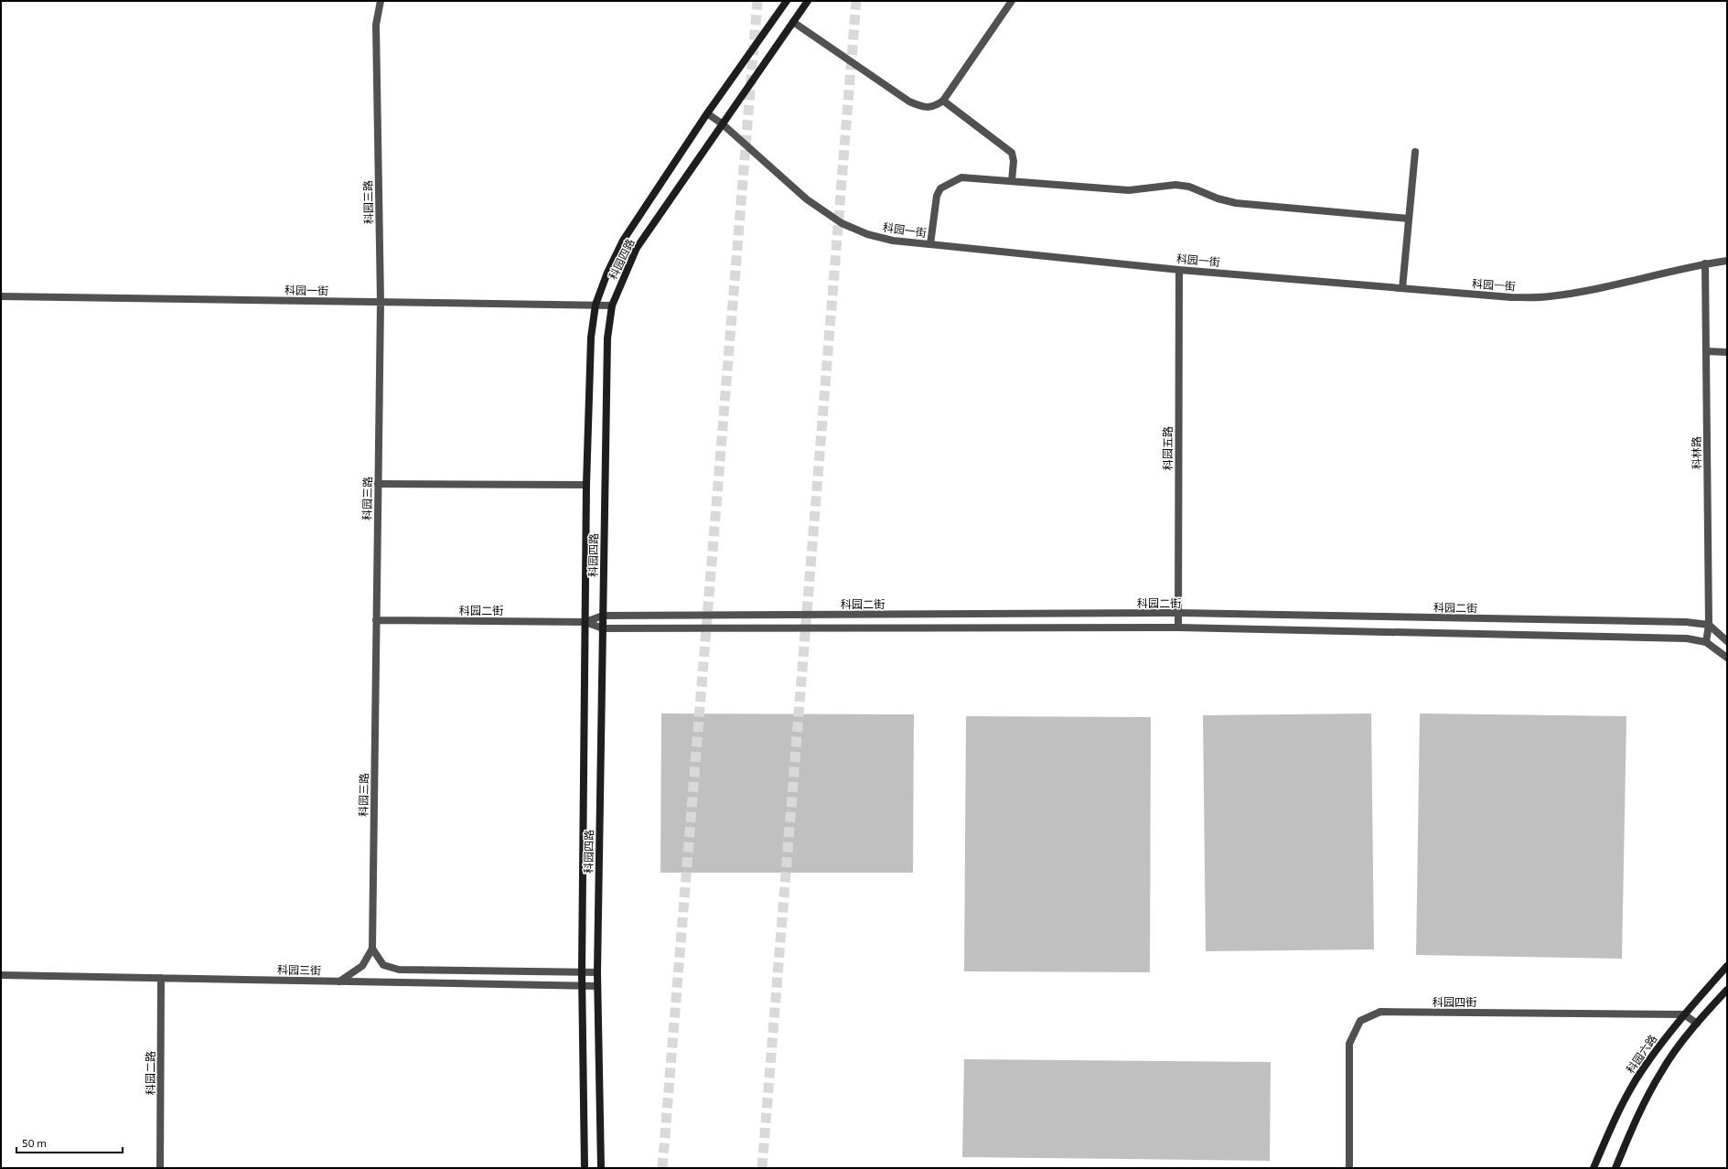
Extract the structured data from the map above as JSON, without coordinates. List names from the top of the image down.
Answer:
{
  "streets": {
    "main road": ["科园四路", "科园六路"],
    "street": [
      "科园三路",
      "科园一街",
      "科园五路",
      "科林路",
      "科园二街",
      "科园三街",
      "科园四街",
      "科园二路"
    ]
  },
  "crossings": [
    ["科园三路", "科园一街"],
    ["科园三路", "科园二街"],
    ["科园三路", "科园三街"],
    ["科园一街", "科园四路"],
    ["科园一街", "科园五路"],
    ["科园一街", "科林路"],
    ["科园四路", "科园二街"],
    ["科园四路", "科园三街"],
    ["科园五路", "科园二街"],
    ["科林路", "科园二街"],
    ["科园三街", "科园二路"],
    ["科园四街", "科园六路"]
  ],
  "scale_bar": "50 m"
}
